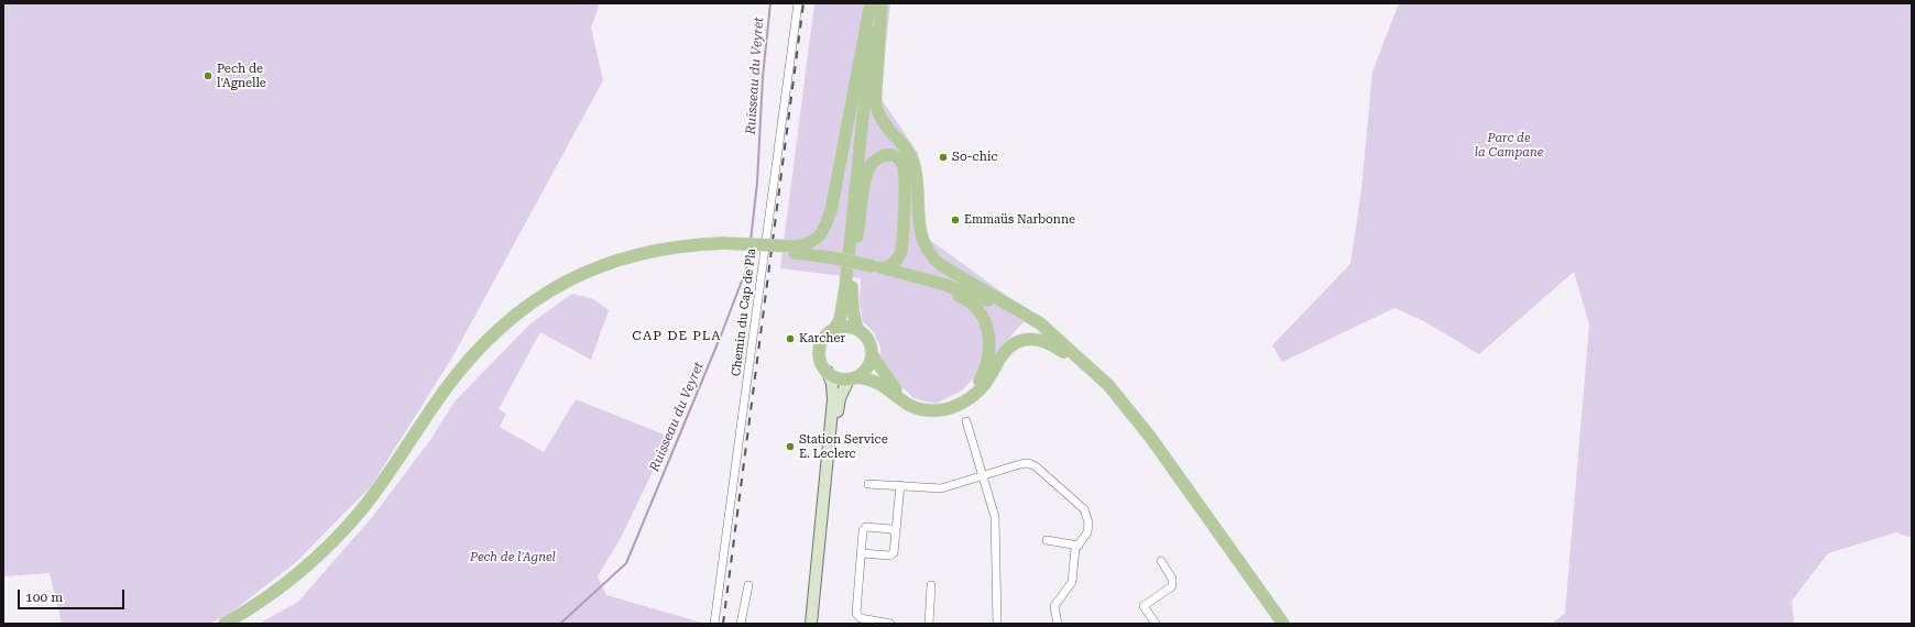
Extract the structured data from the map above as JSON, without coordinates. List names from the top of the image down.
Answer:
{
  "streets": {
    "street": ["Chemin du Cap de Pla"]
  },
  "districts": ["CAP DE PLA"],
  "water": ["Ruisseau du Veyret"],
  "parks": ["Parc de la Campane", "Pech de l'Agnel"],
  "places": [
    "Pech de l'Agnelle",
    "So-chic",
    "Emmaüs Narbonne",
    "Karcher",
    "Station Service E. Leclerc"
  ],
  "scale_bar": "100 m"
}
